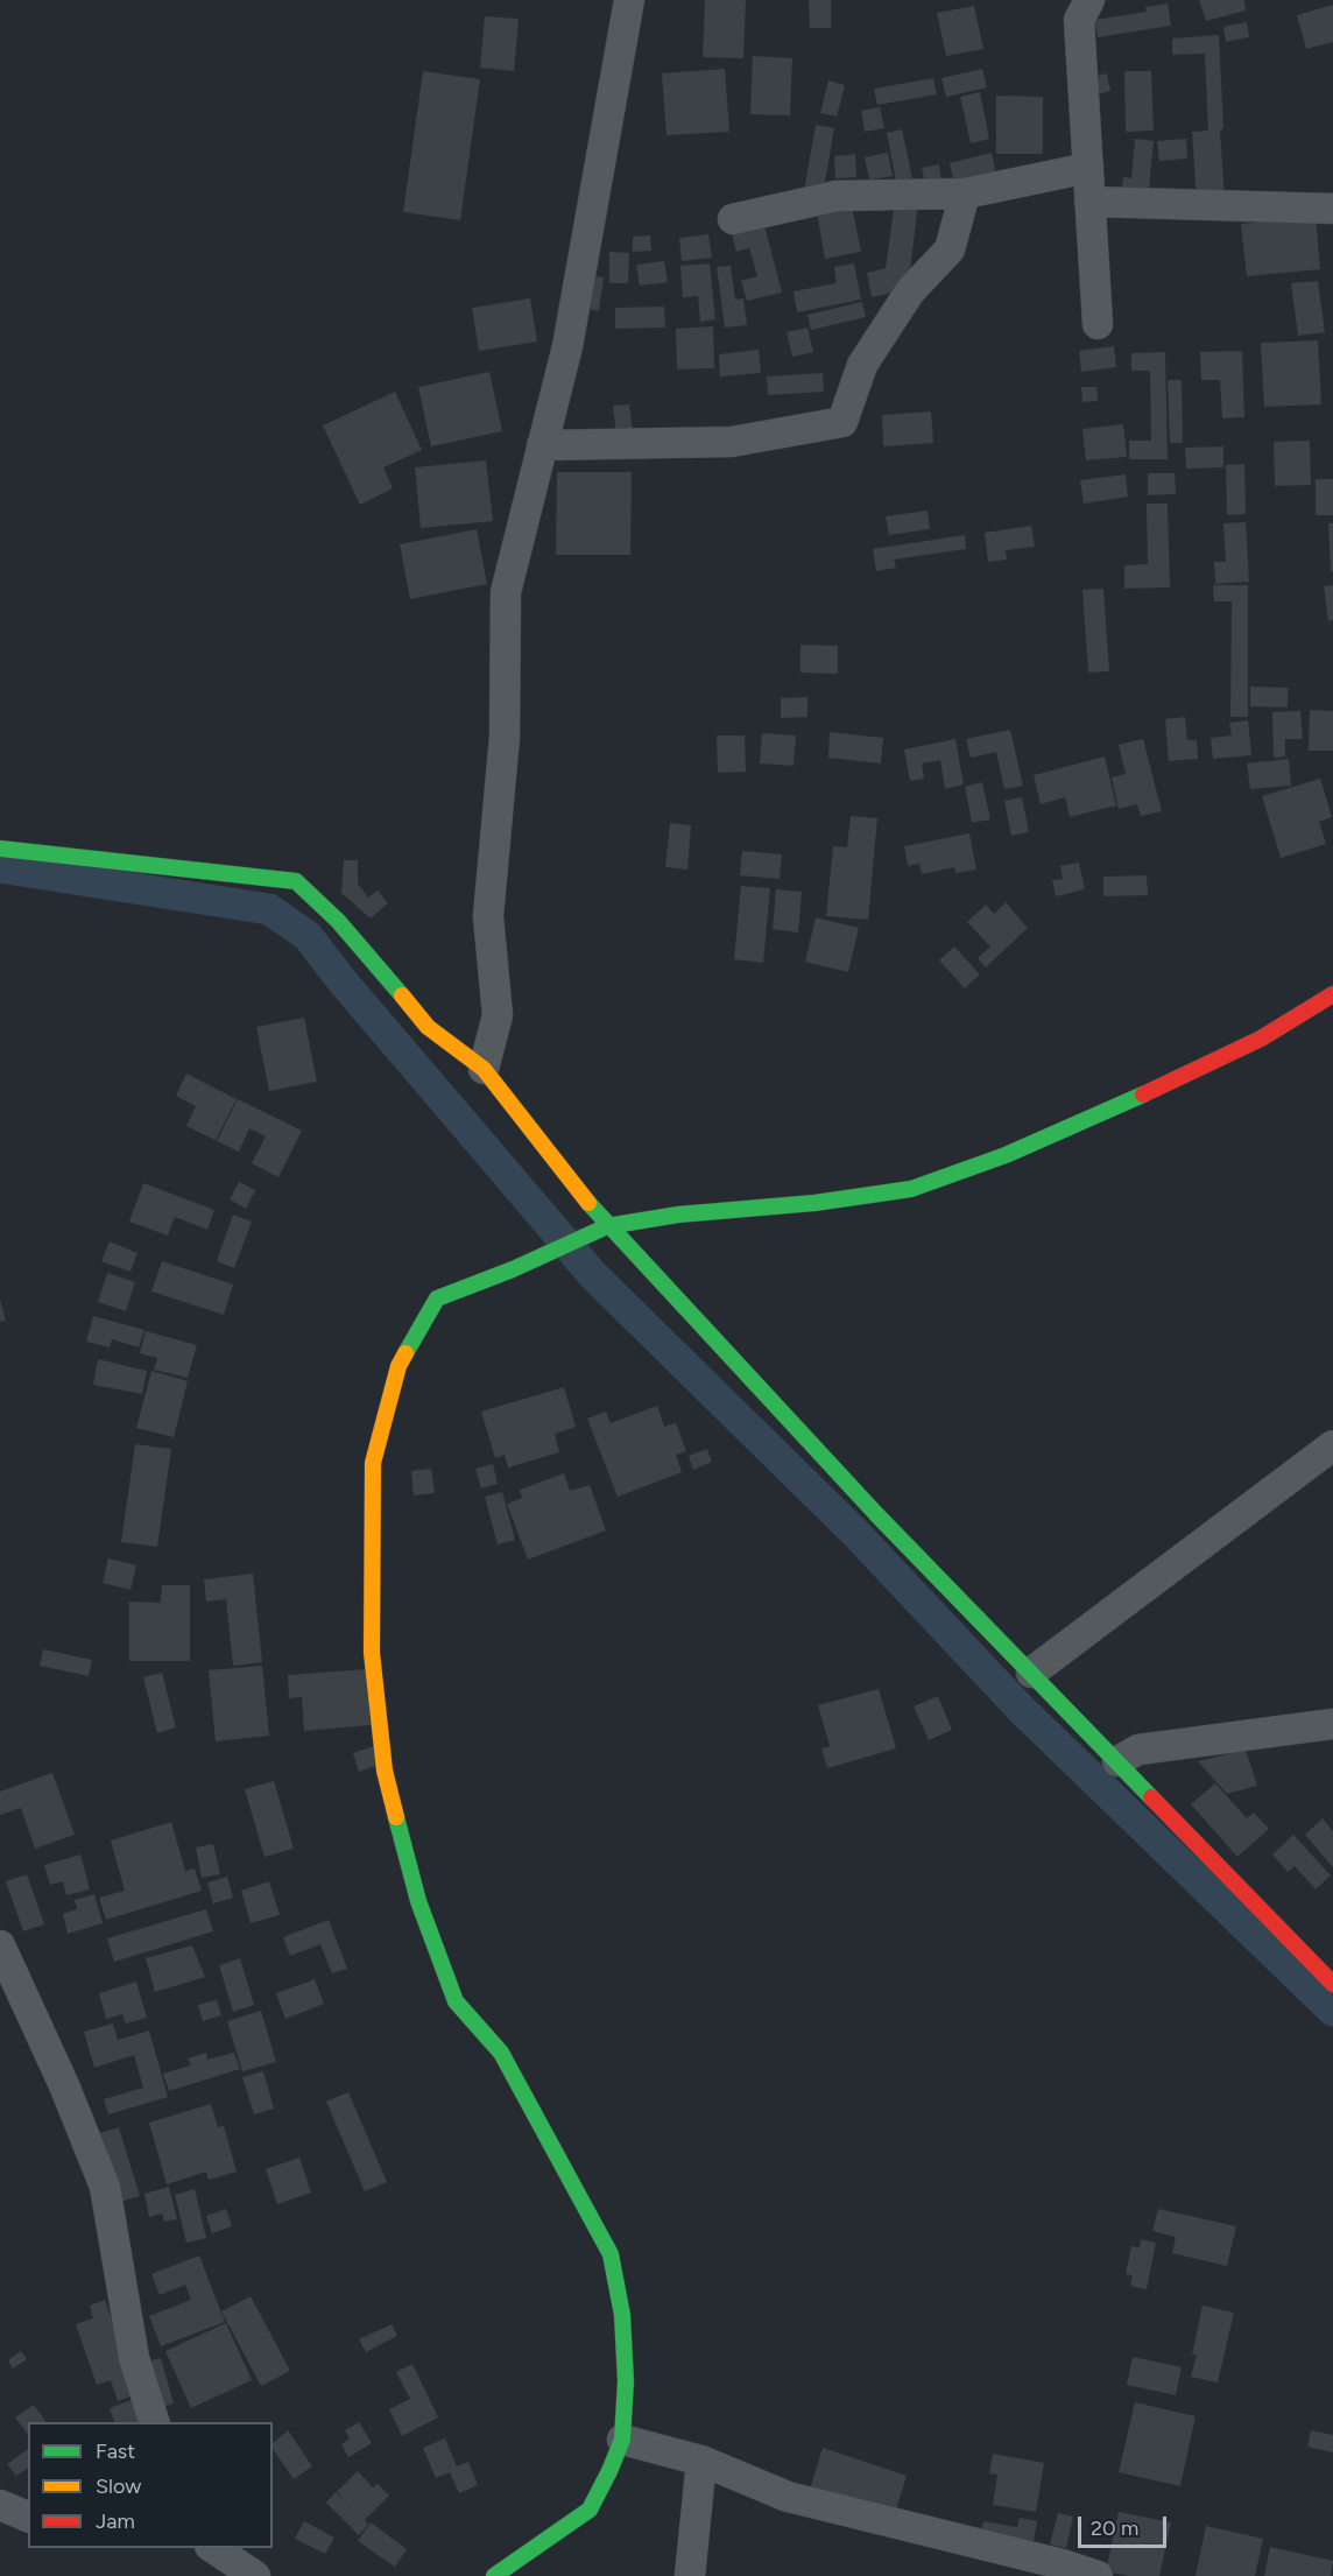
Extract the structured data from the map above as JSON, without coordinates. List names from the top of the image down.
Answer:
{
  "legend": ["Fast", "Slow", "Jam"],
  "scale_bar": "20 m"
}
